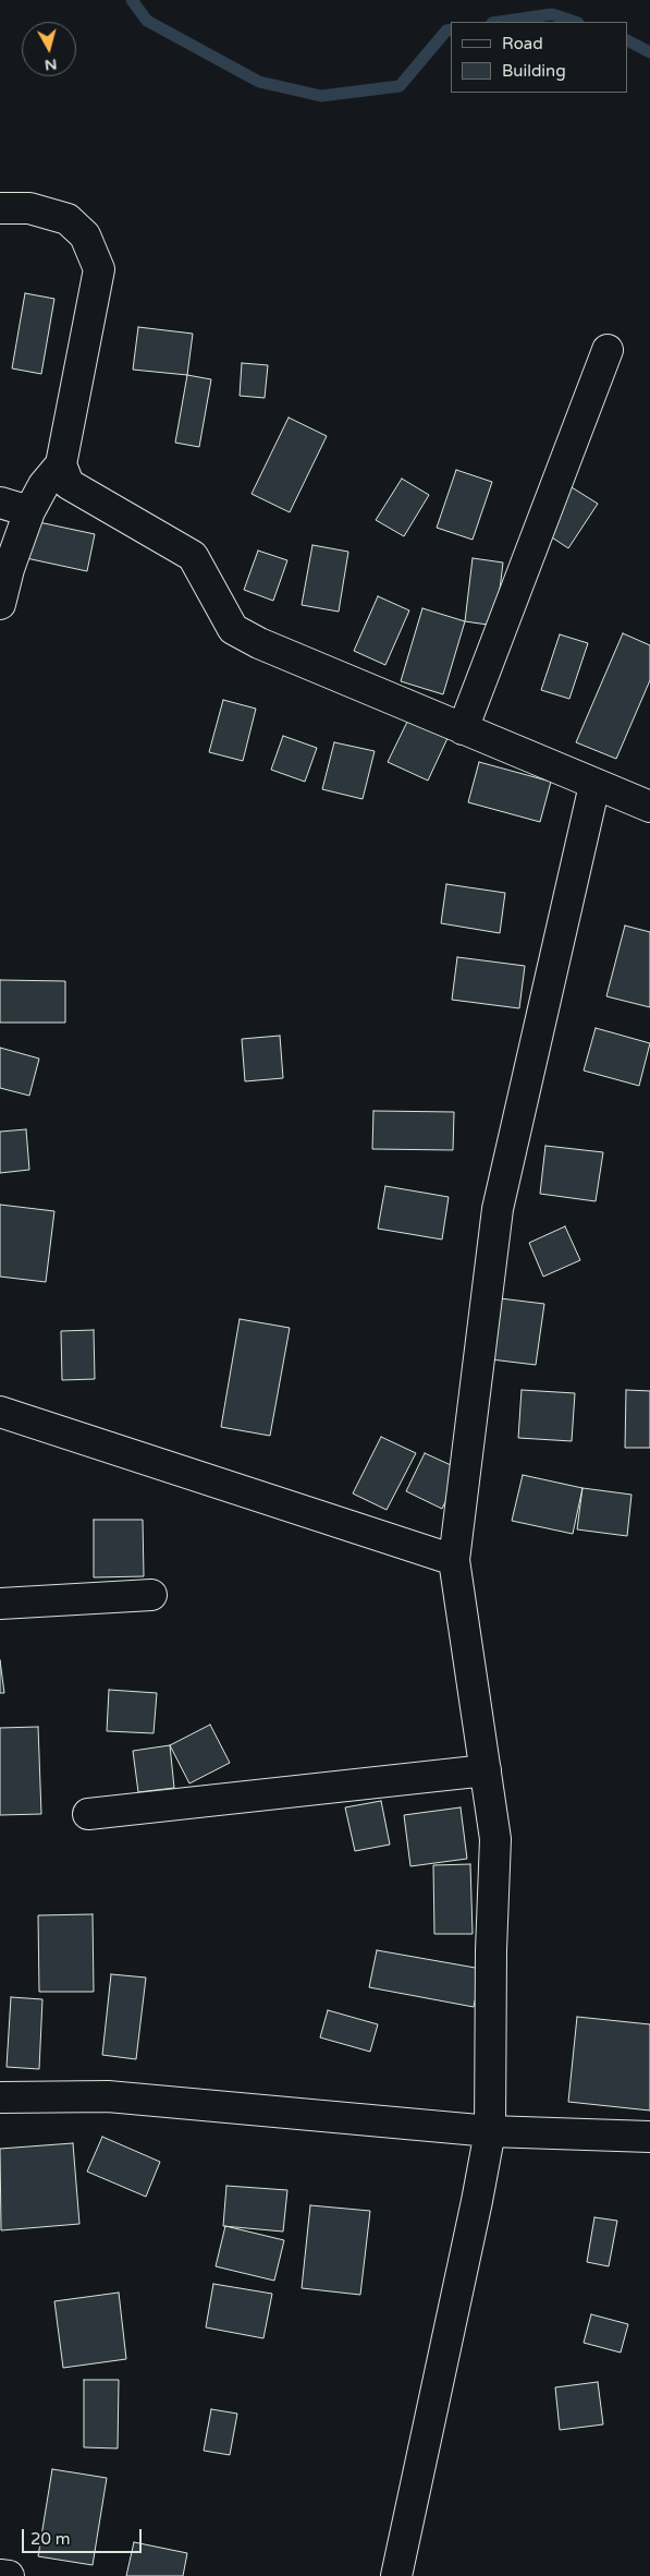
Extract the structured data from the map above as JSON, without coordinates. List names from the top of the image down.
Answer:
{
  "legend": ["Road", "Building"],
  "scale_bar": "20 m",
  "north": "bottom"
}
